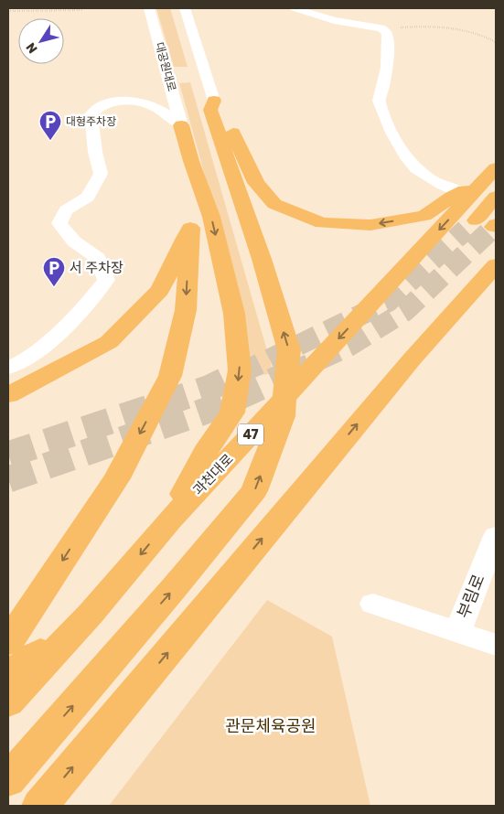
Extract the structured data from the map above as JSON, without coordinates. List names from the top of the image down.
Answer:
{
  "streets": {
    "highway": ["47", "과천대로"],
    "street": ["대공원대로", "부림로"]
  },
  "parks": ["관문체육공원"],
  "places": {
    "parking": ["대형주차장", "서 주차장"]
  },
  "north": "bottom left"
}
